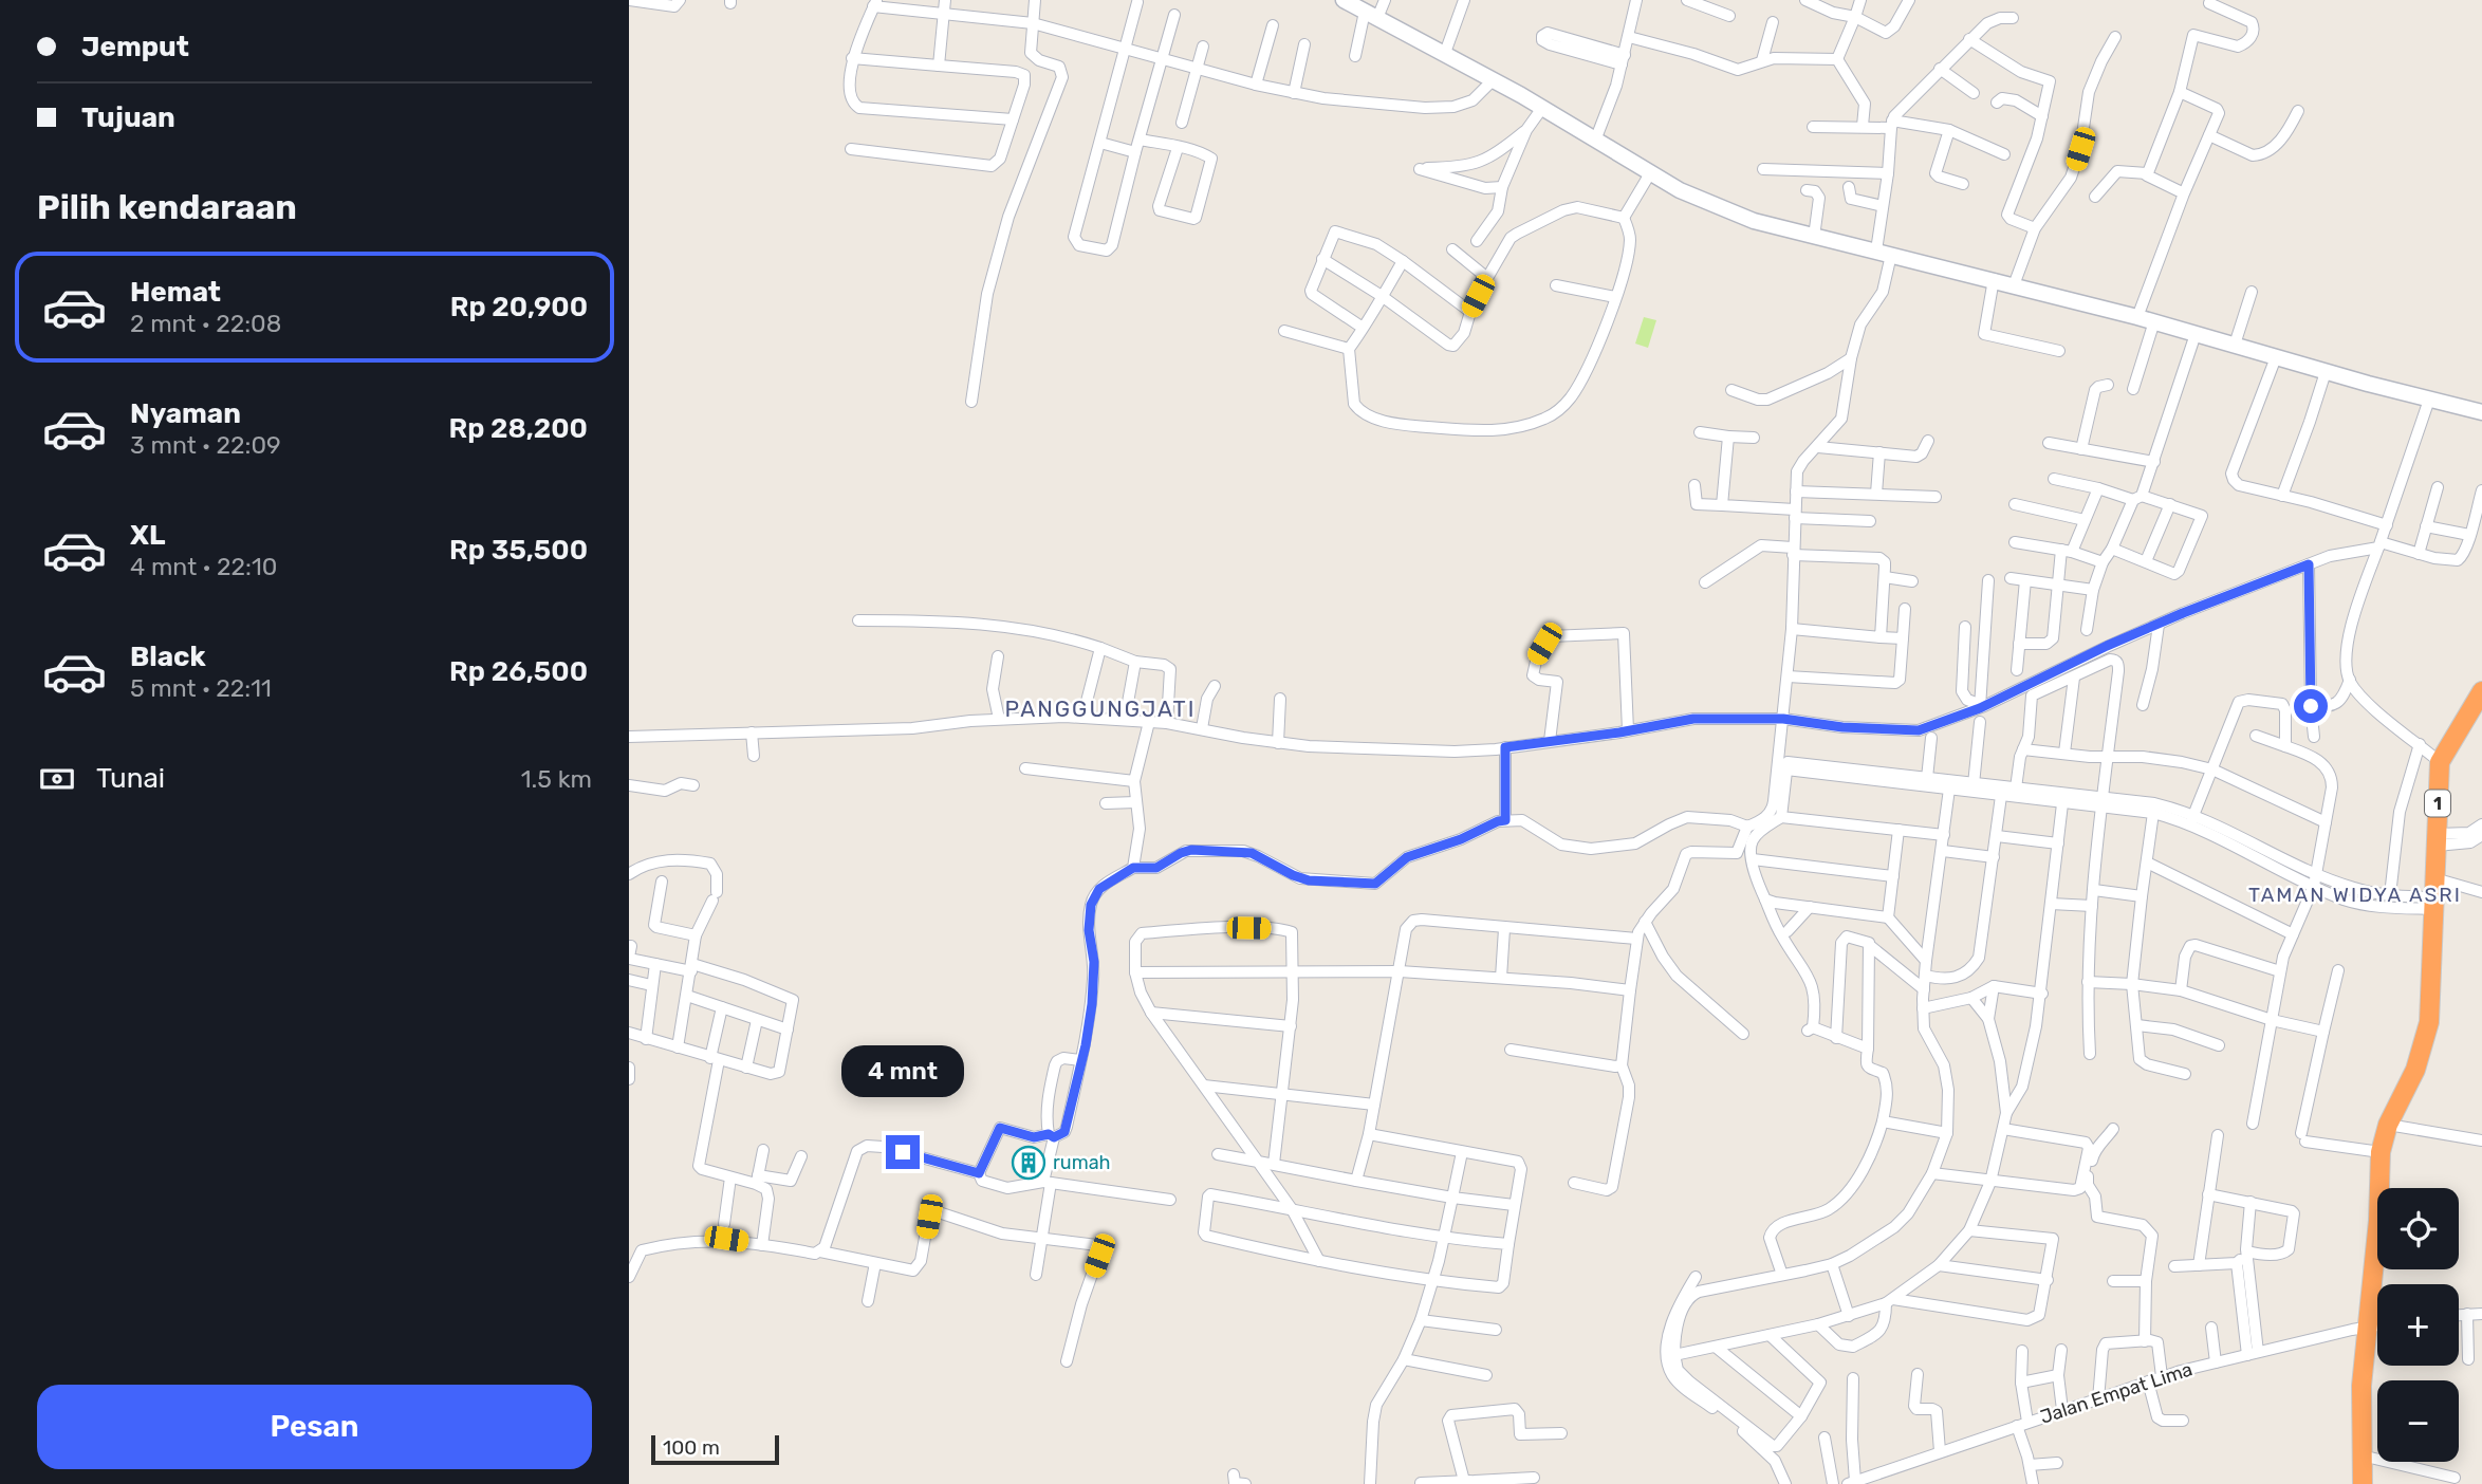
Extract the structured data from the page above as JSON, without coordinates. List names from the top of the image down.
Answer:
{
  "streets": {
    "highway": ["1"],
    "street": ["Jalan Empat Lima"]
  },
  "crossings": [
    ["1", "Jalan Empat Lima"]
  ],
  "districts": ["PANGGUNGJATI", "TAMAN WIDYA ASRI"],
  "places": {
    "building": ["rumah"]
  },
  "scale_bar": "100 m",
  "page": {
    "banner": ["Jemput", "Tujuan"],
    "heading": "Pilih kendaraan",
    "list": [
      {
        "name": "Hemat",
        "note": "2 mnt · 22:08",
        "value": "Rp 20,900"
      },
      {
        "name": "Nyaman",
        "note": "3 mnt · 22:09",
        "value": "Rp 28,200"
      },
      {
        "name": "XL",
        "note": "4 mnt · 22:10",
        "value": "Rp 35,500"
      },
      {
        "name": "Black",
        "note": "5 mnt · 22:11",
        "value": "Rp 26,500"
      }
    ],
    "pay": ["Tunai", "1.5 km"],
    "bubble": "4 mnt",
    "map_buttons": ["+", "−"],
    "buttons": "Pesan",
    "scale": "100 m"
  }
}
